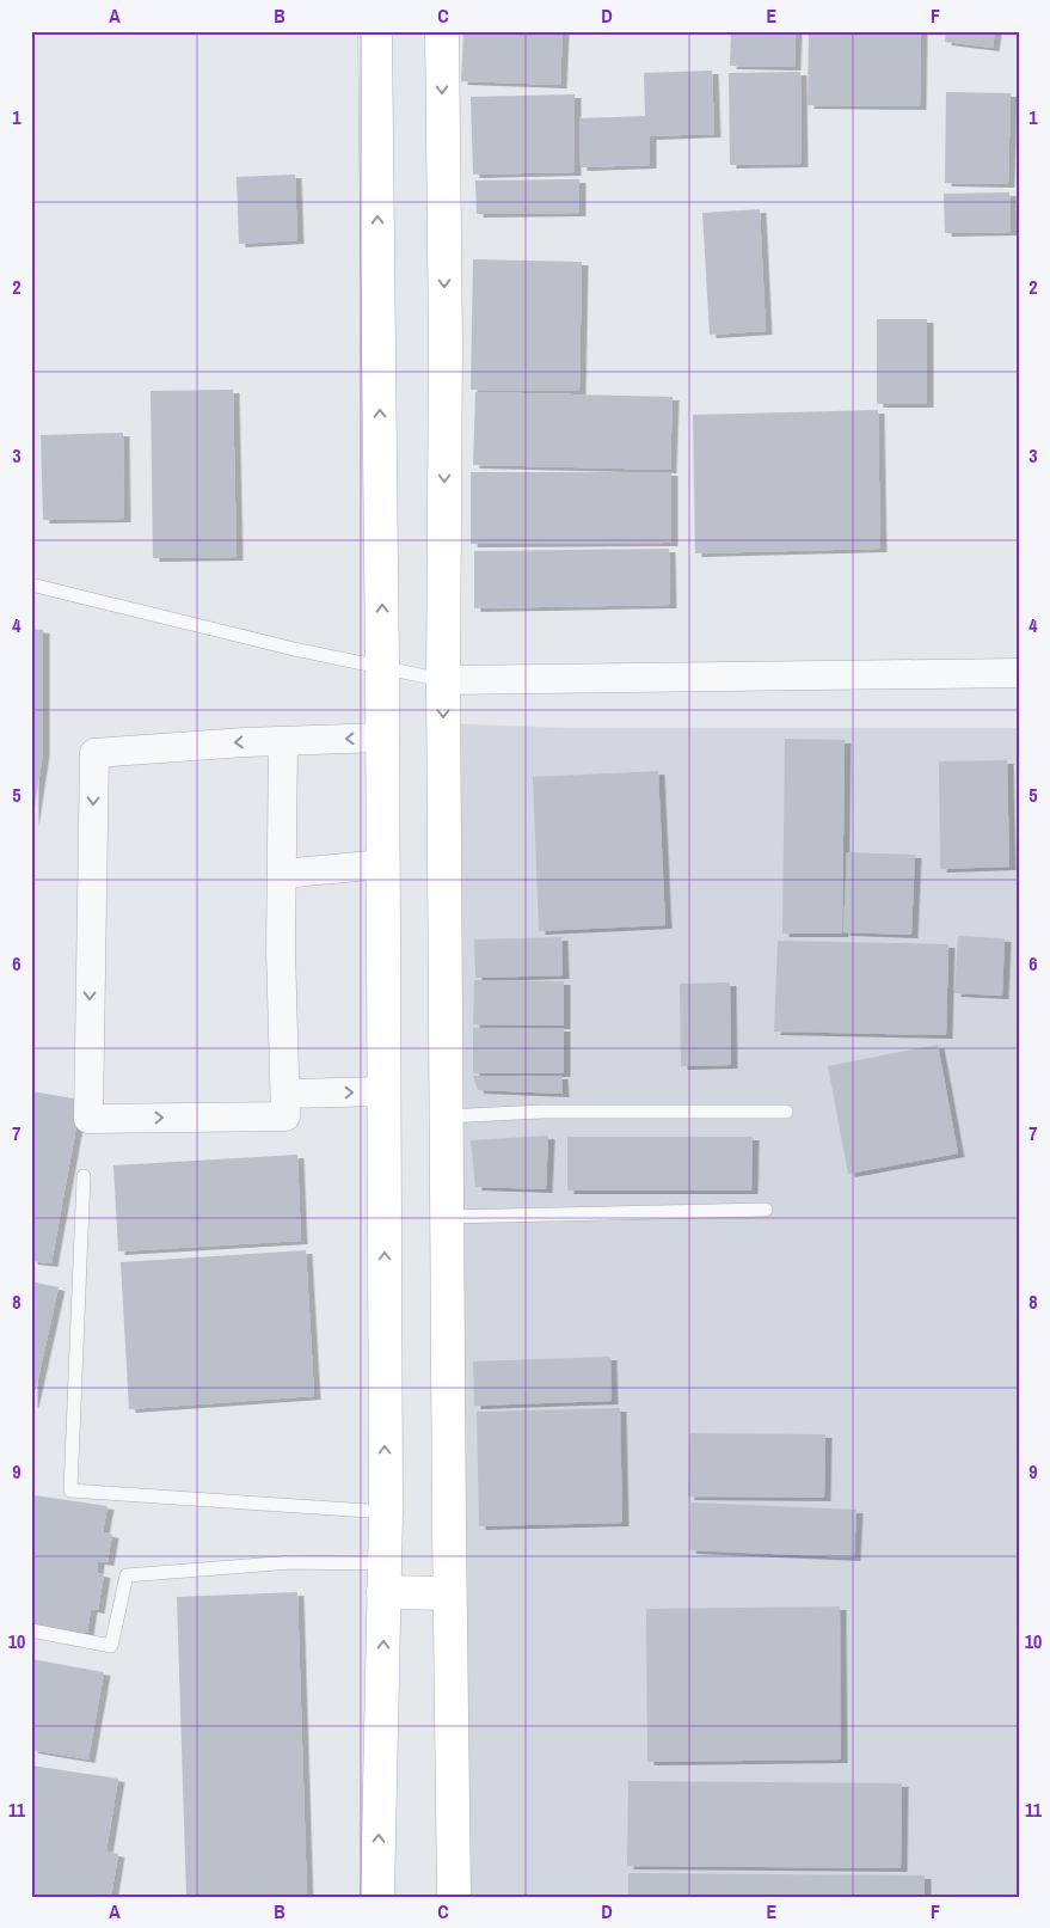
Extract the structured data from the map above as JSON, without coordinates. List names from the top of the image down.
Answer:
{
  "grid": {
    "columns": [
      "A",
      "B",
      "C",
      "D",
      "E",
      "F"
    ],
    "rows": [
      "1",
      "2",
      "3",
      "4",
      "5",
      "6",
      "7",
      "8",
      "9",
      "10",
      "11"
    ]
  }
}
